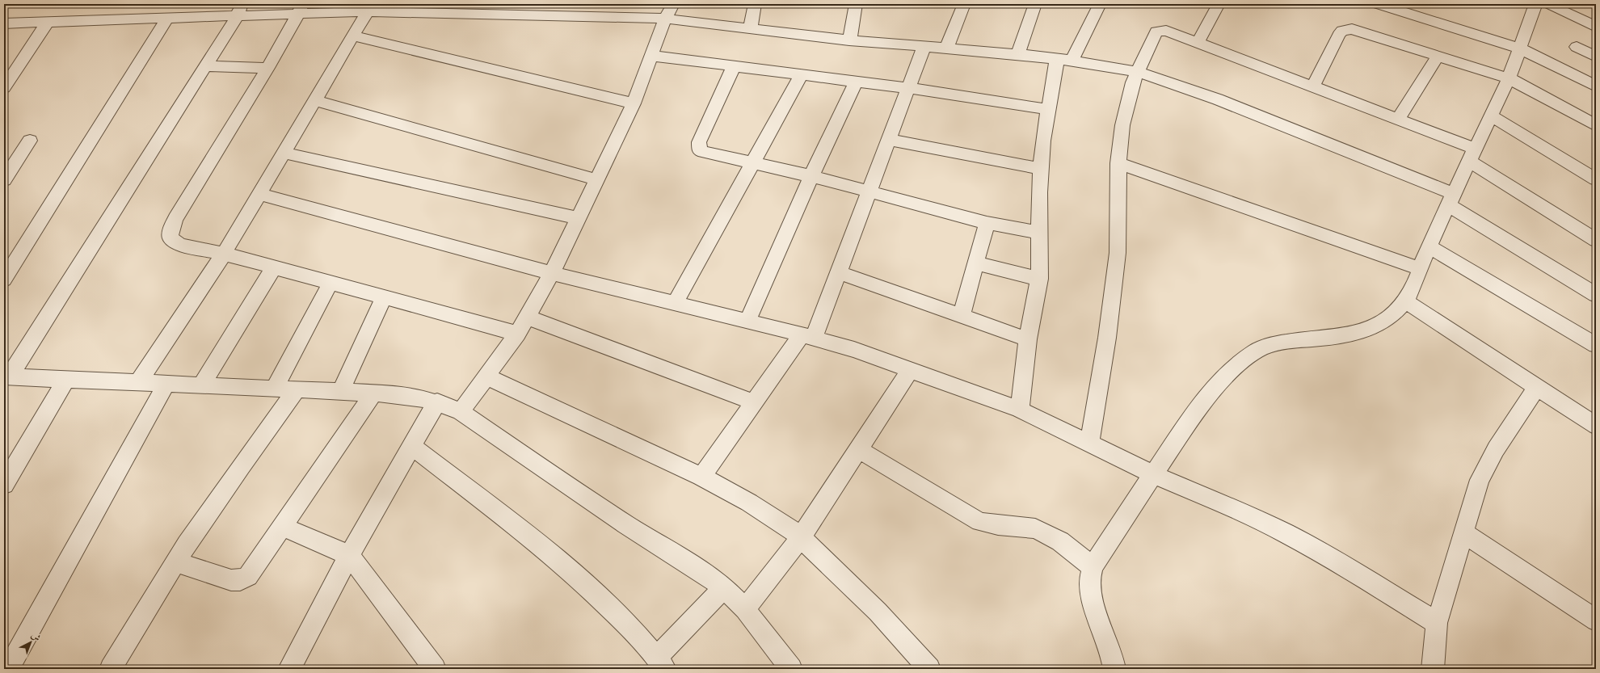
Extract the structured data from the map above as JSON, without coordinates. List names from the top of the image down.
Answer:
{
  "north": "top right"
}
